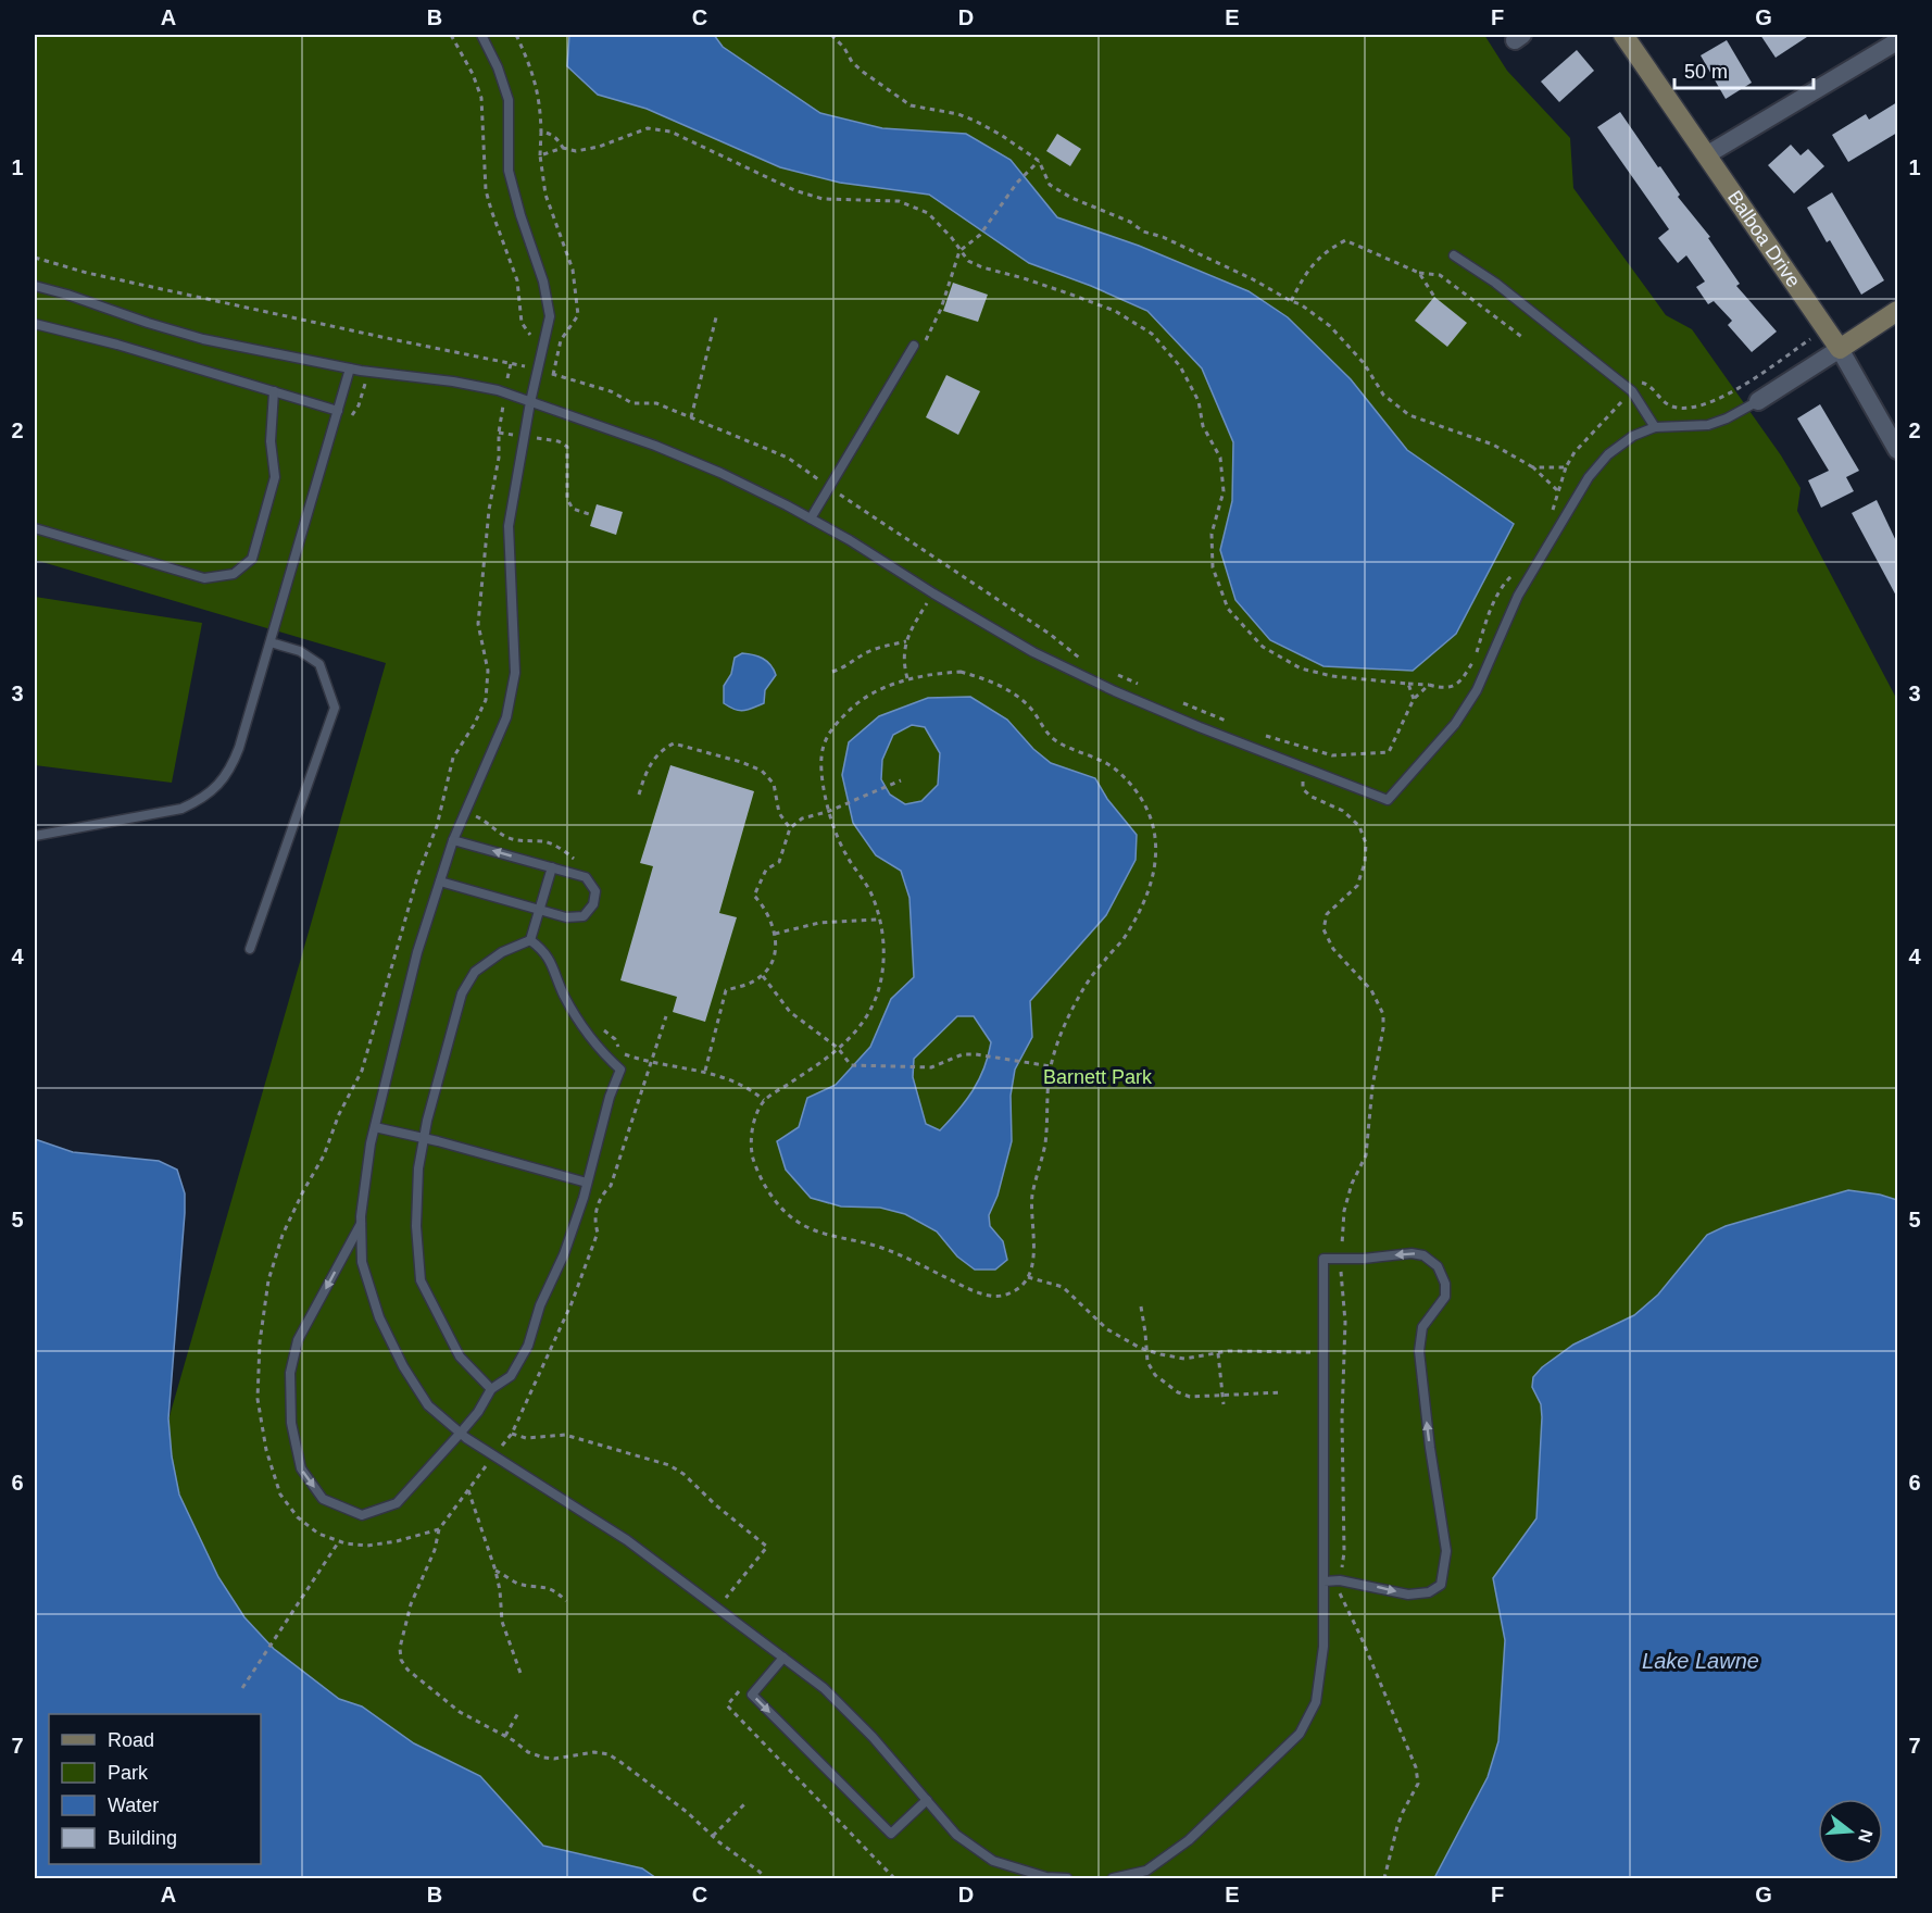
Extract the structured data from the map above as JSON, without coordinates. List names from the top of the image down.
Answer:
{
  "streets": {
    "street": ["Balboa Drive"]
  },
  "water": ["Lake Lawne"],
  "parks": ["Barnett Park"],
  "legend": [
    "Road",
    "Park",
    "Water",
    "Building"
  ],
  "scale_bar": "50 m",
  "north": "right",
  "grid": {
    "columns": [
      "A",
      "B",
      "C",
      "D",
      "E",
      "F",
      "G"
    ],
    "rows": [
      "1",
      "2",
      "3",
      "4",
      "5",
      "6",
      "7"
    ]
  }
}
